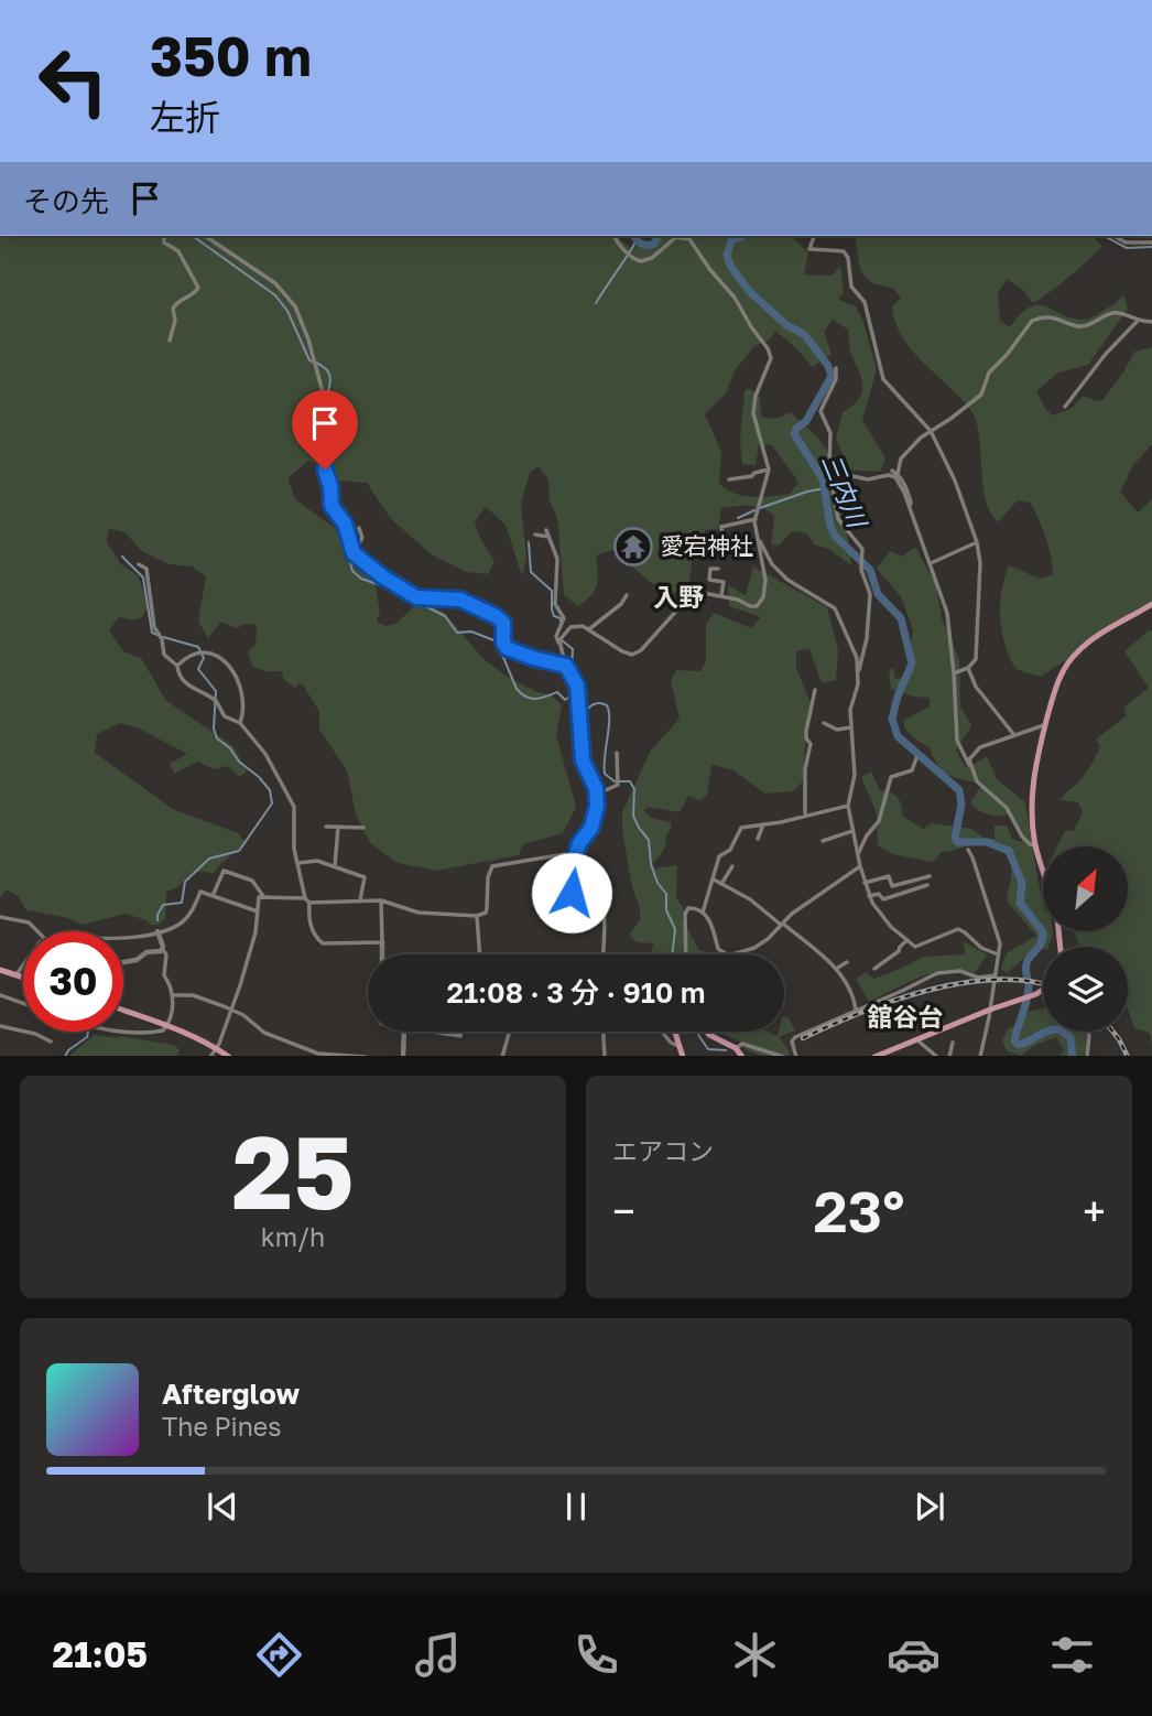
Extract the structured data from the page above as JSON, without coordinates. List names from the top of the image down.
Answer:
{
  "districts": ["入野", "舘谷台"],
  "water": ["三内川"],
  "places": {
    "temple": ["愛宕神社"]
  },
  "north": "top right",
  "page": {
    "turn": ["350 m", "左折"],
    "then": "その先",
    "limit": "30",
    "trip": "21:08 · 3 分 · 910 m",
    "tile": [
      ["25", "km/h"],
      "エアコン"
    ],
    "heat": ["−", "23°", "+"],
    "song": ["Afterglow", "The Pines"],
    "tabs": "21:05"
  }
}
